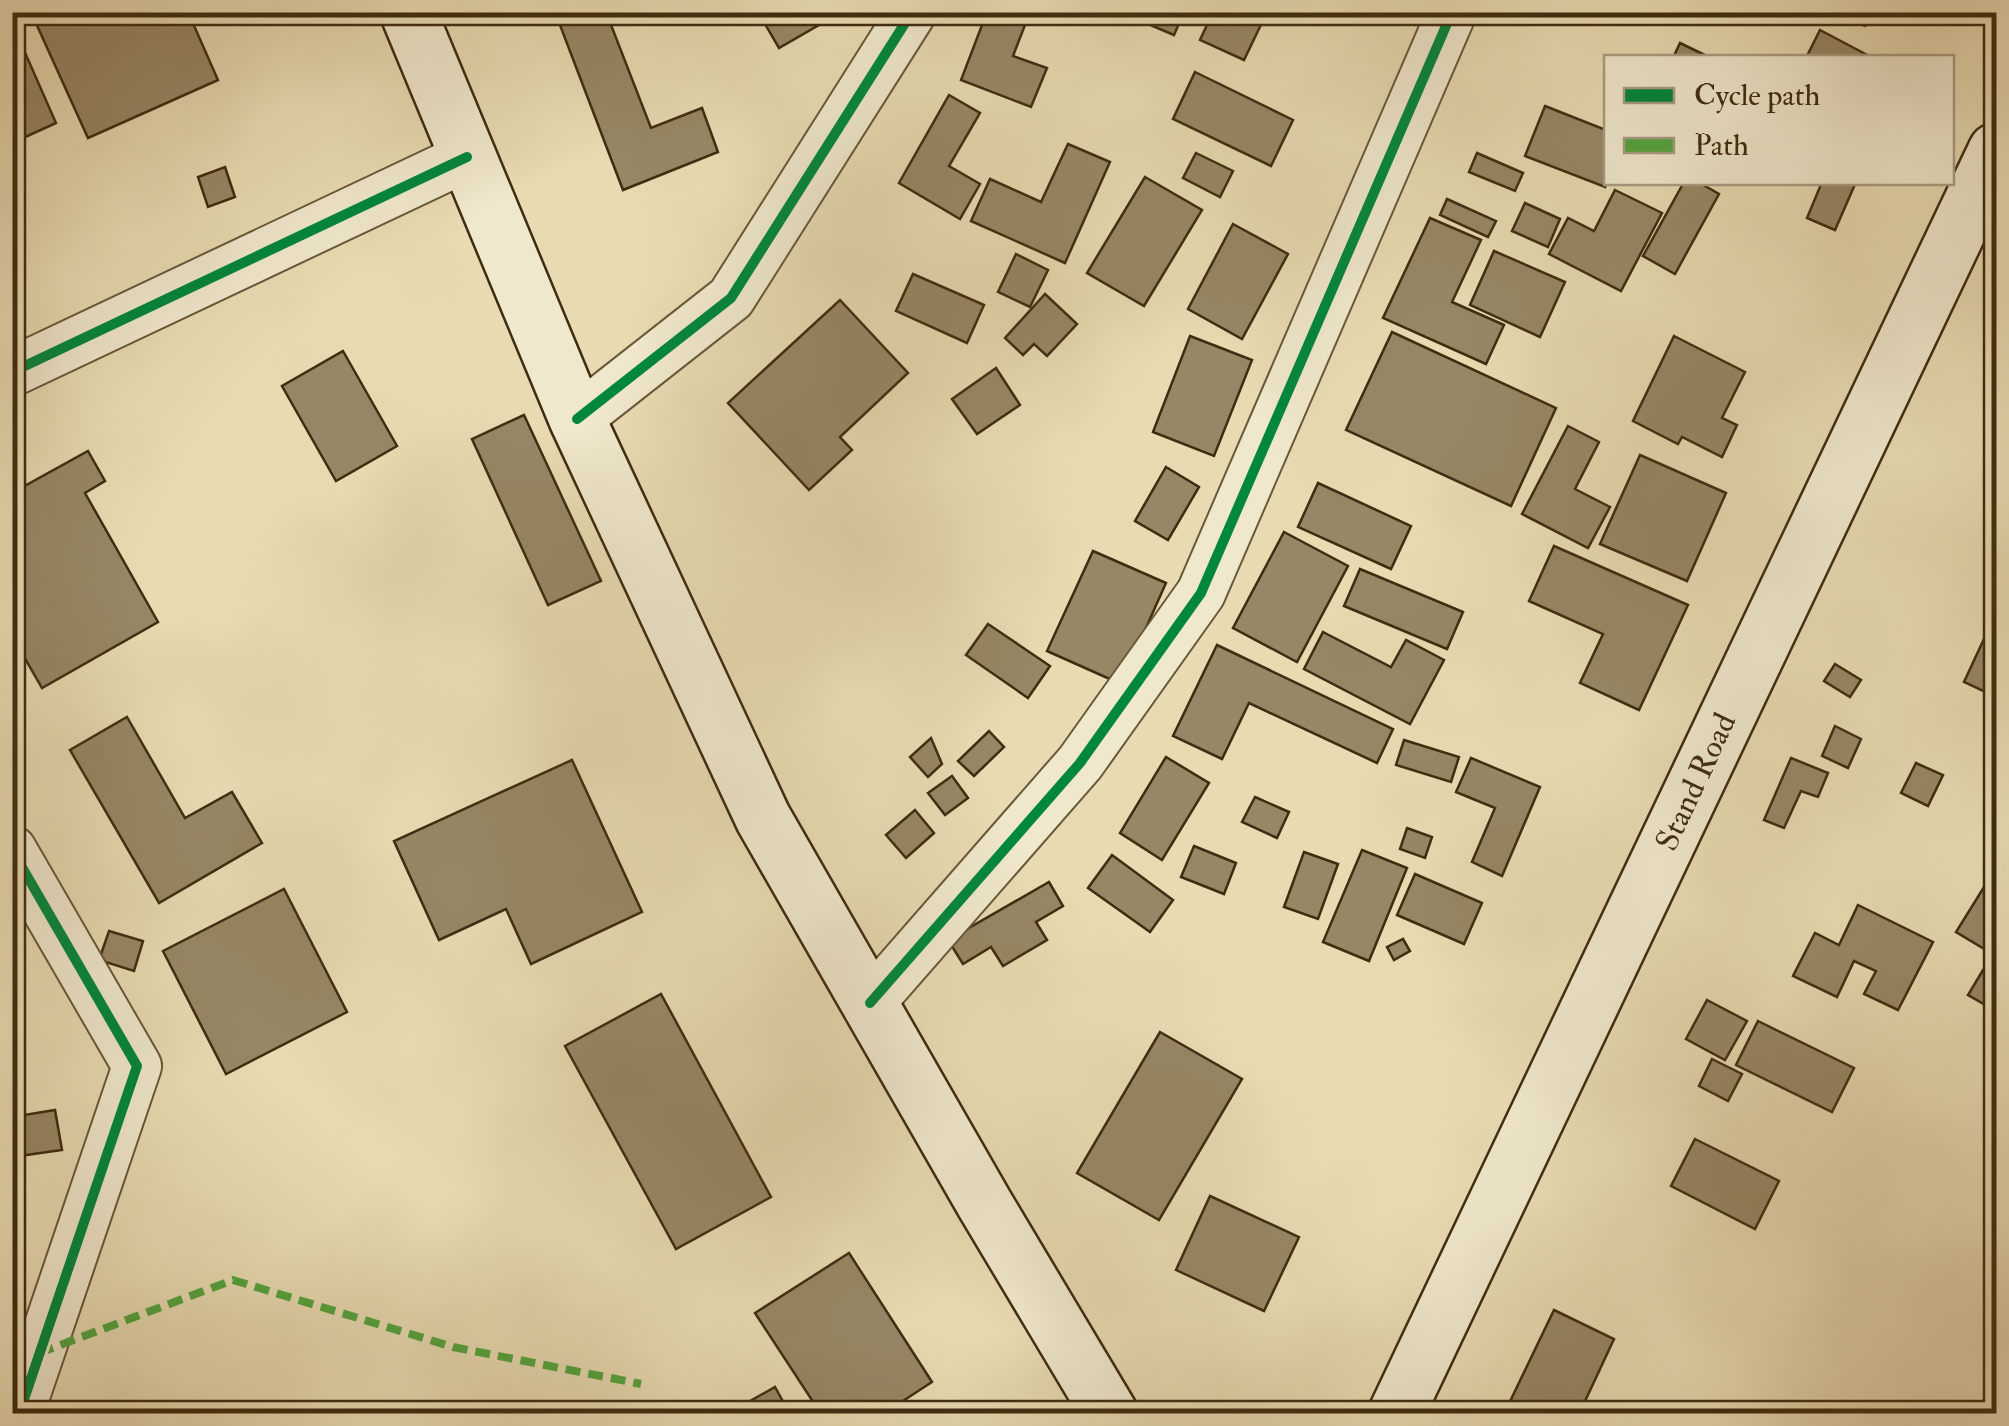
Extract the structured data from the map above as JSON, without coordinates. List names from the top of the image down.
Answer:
{
  "streets": {
    "main road": ["Stand Road"]
  },
  "legend": ["Cycle path", "Path"]
}
